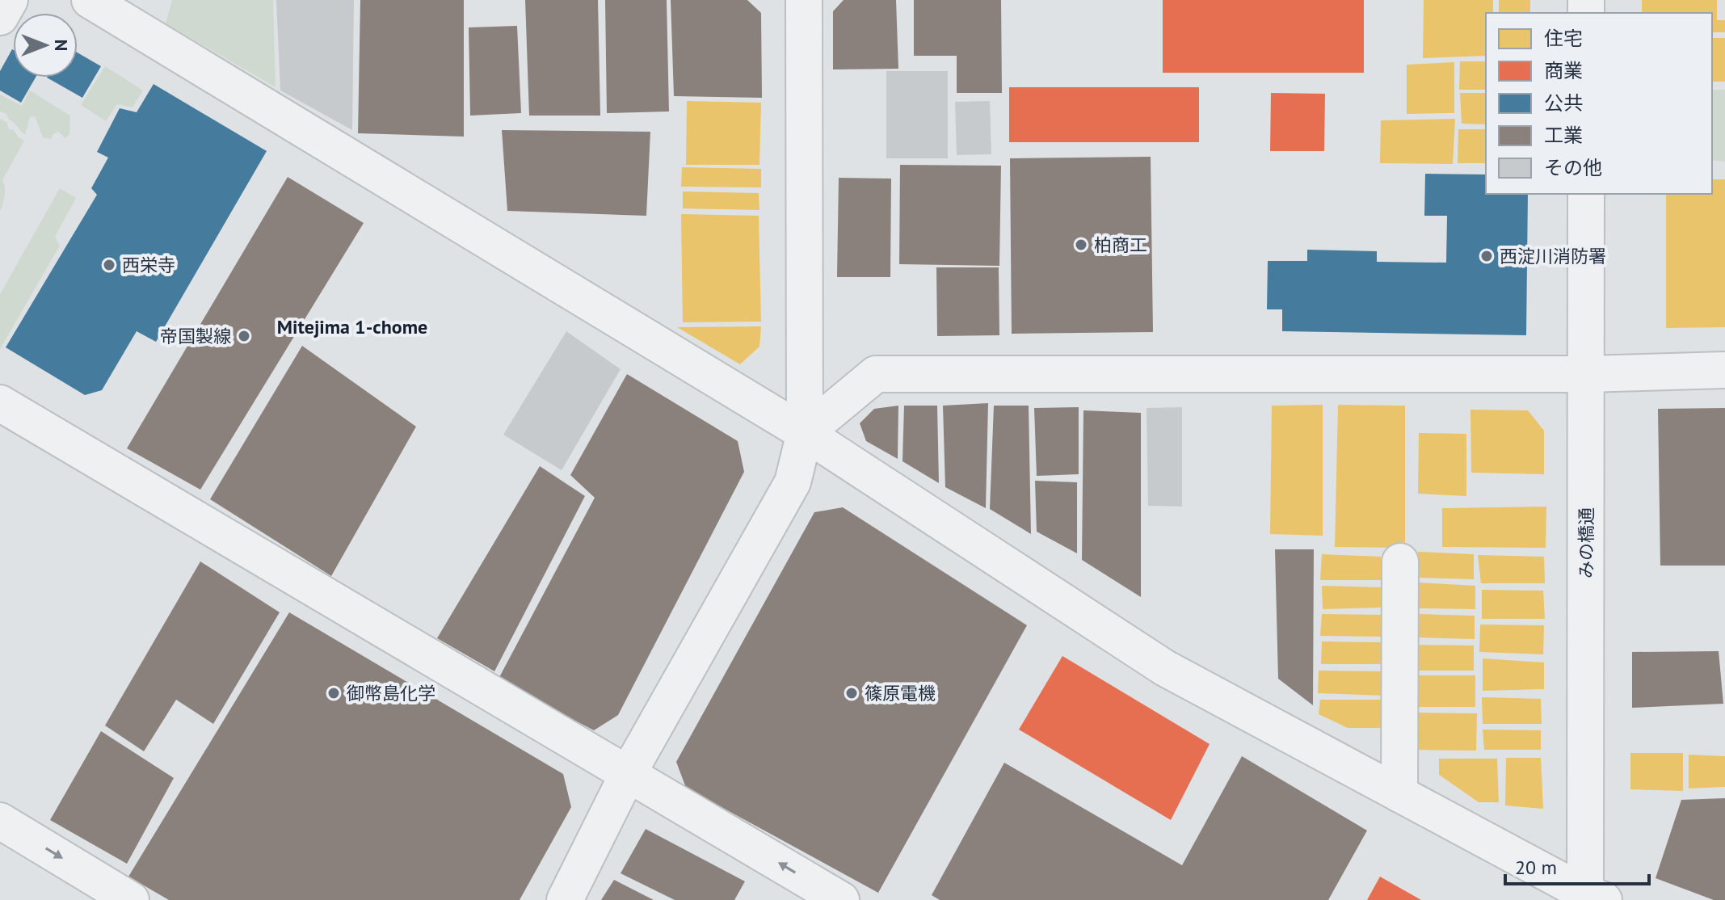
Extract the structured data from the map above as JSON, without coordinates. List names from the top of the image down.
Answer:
{
  "streets": {
    "street": ["みの橋通"]
  },
  "districts": ["Mitejima 1-chome"],
  "places": [
    "柏商工",
    "西淀川消防署",
    "西栄寺",
    "帝国製線",
    "御幣島化学",
    "篠原電機"
  ],
  "legend": [
    "住宅",
    "商業",
    "公共",
    "工業",
    "その他"
  ],
  "scale_bar": "20 m",
  "north": "right"
}
